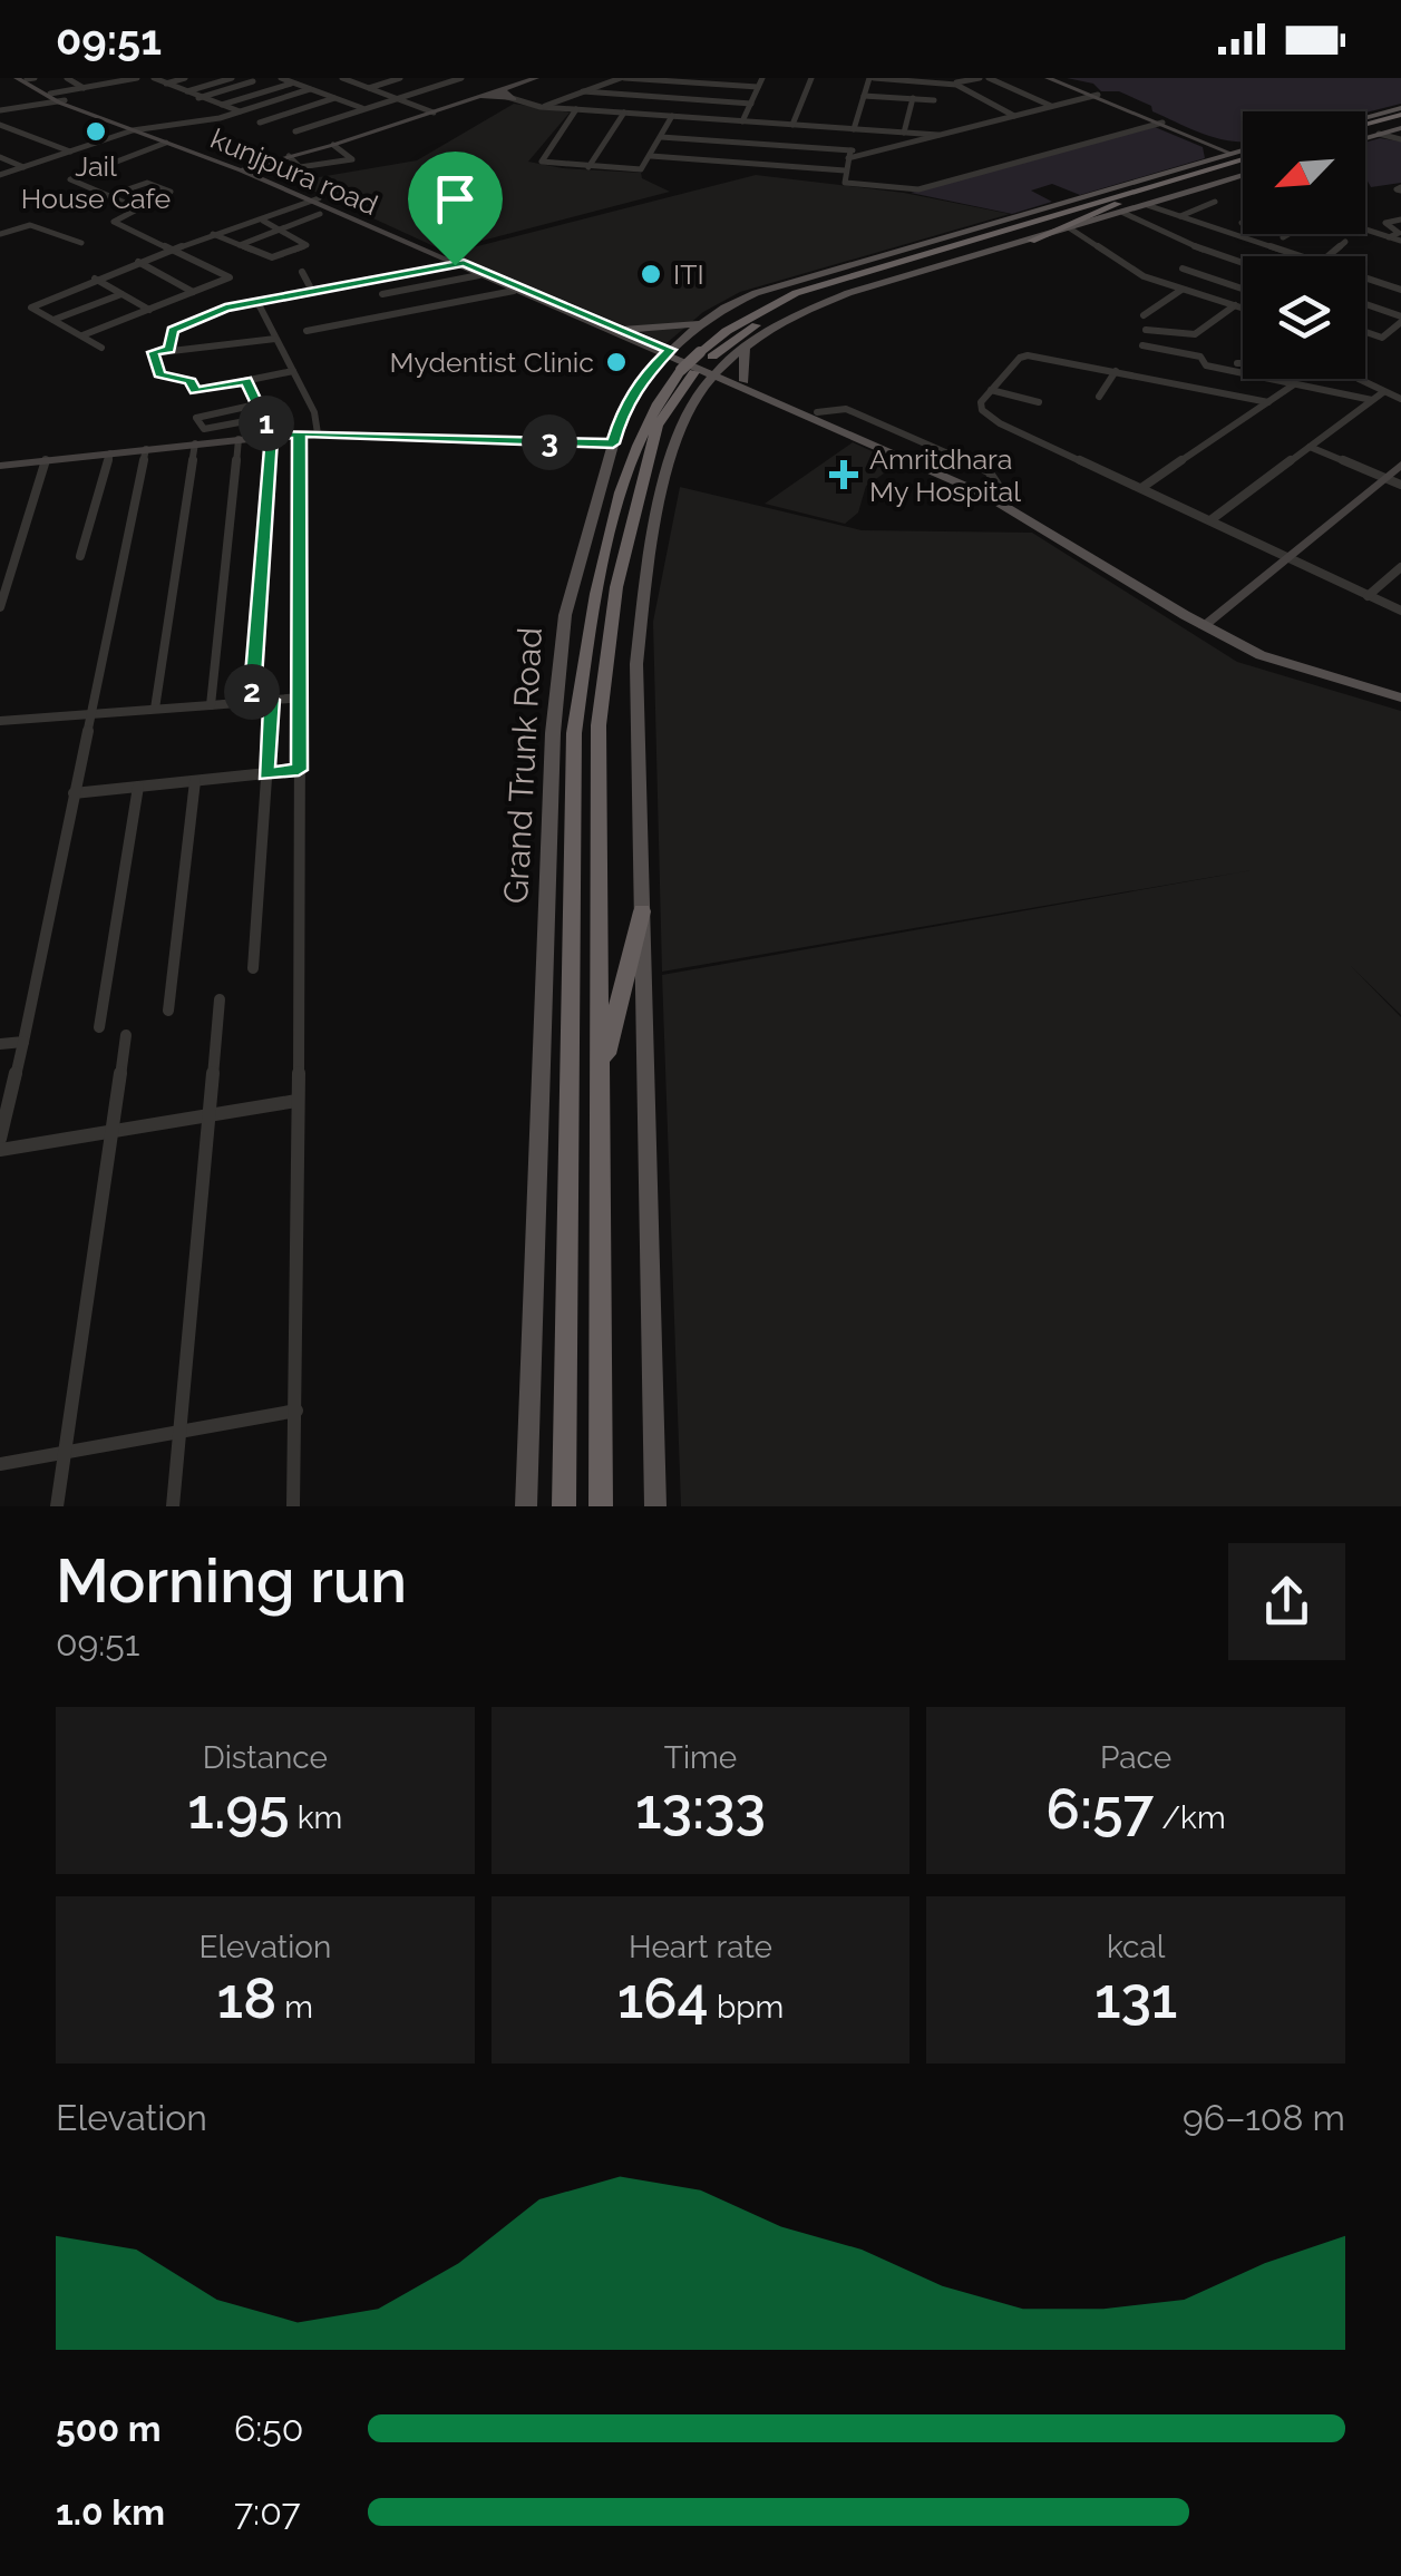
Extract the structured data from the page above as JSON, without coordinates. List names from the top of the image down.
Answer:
{
  "streets": {
    "highway": ["Grand Trunk Road"],
    "street": ["kunjpura road"]
  },
  "crossings": [
    ["kunjpura road", "Grand Trunk Road"]
  ],
  "places": {
    "other": ["Jail House Cafe", "ITI", "Mydentist Clinic"],
    "health": ["Amritdhara My Hospital"]
  },
  "north": "bottom left",
  "page": {
    "status": "09:51",
    "pins": ["1", "3", "2"],
    "heading": ["Morning run", "09:51"],
    "stats": [
      ["Distance", "1.95 km"],
      ["Time", "13:33"],
      ["Pace", "6:57 /km"],
      ["Elevation", "18 m"],
      ["Heart rate", "164 bpm"],
      ["kcal", "131"]
    ],
    "chart": ["Elevation", "96–108 m"],
    "list": [
      {
        "name": "500 m",
        "note": "6:50"
      },
      {
        "name": "1.0 km",
        "note": "7:07"
      }
    ]
  }
}
